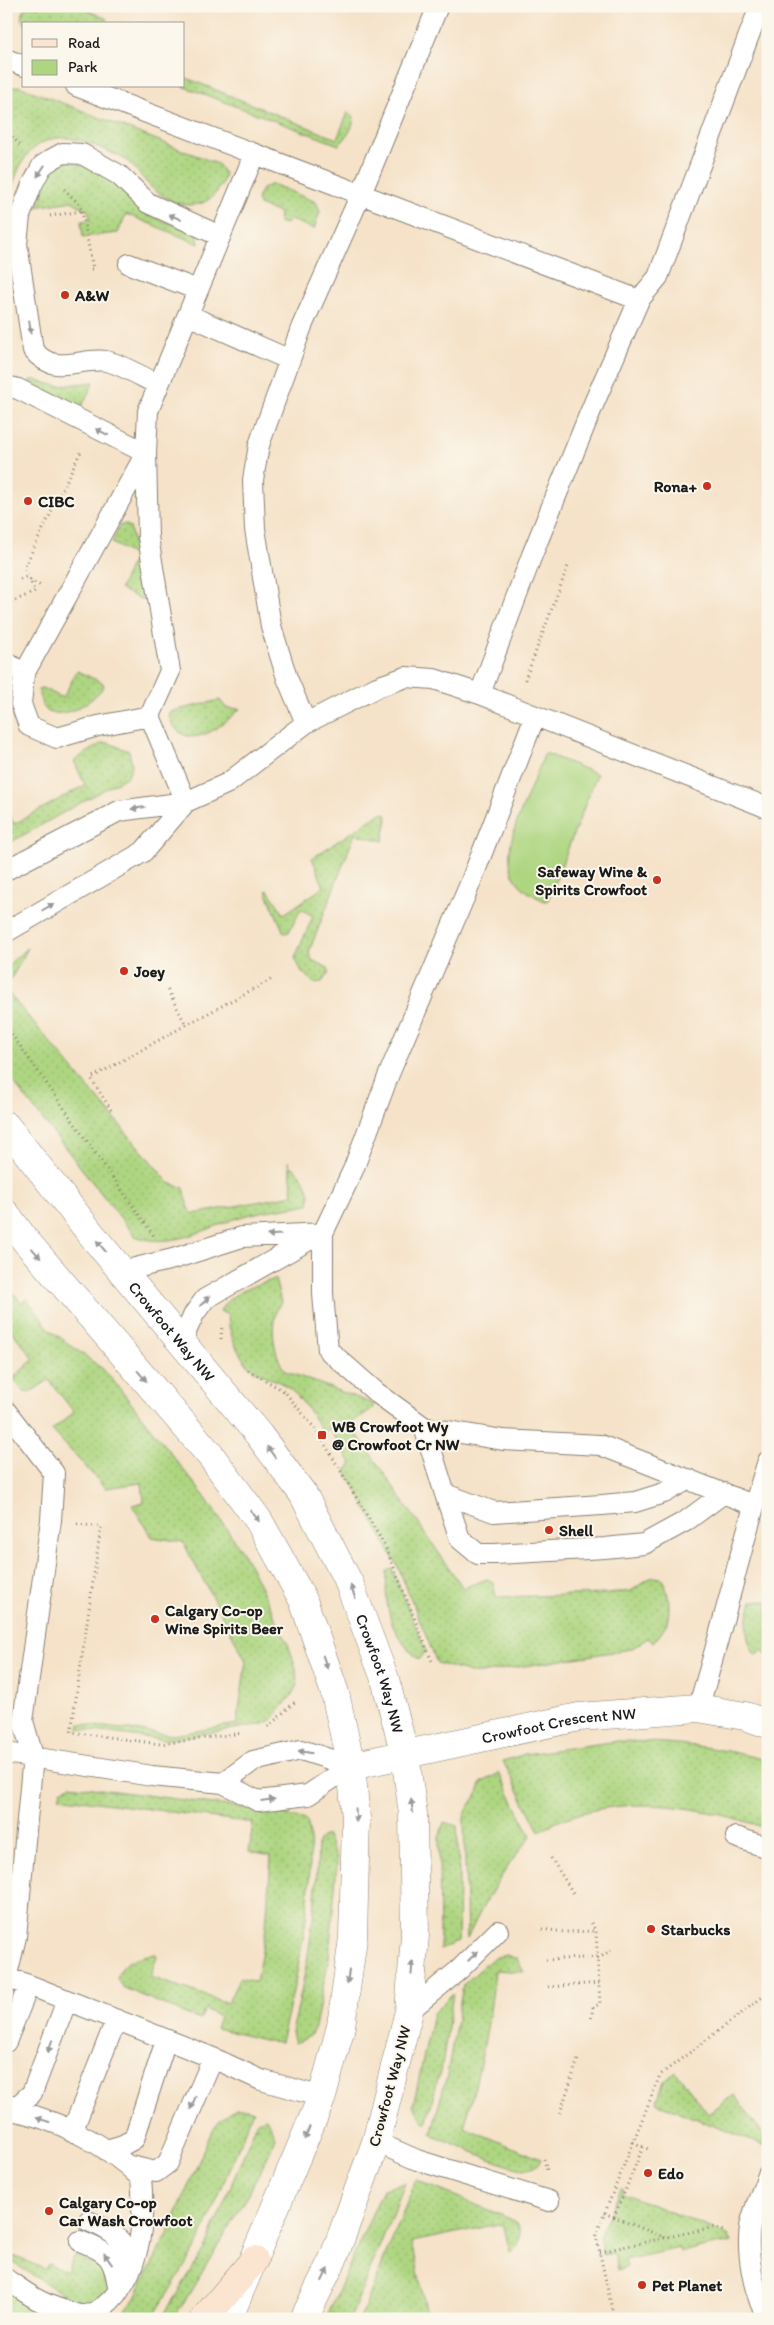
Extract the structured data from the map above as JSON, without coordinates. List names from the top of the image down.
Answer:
{
  "streets": {
    "street": ["Crowfoot Way NW", "Crowfoot Crescent NW"]
  },
  "crossings": [
    ["Crowfoot Way NW", "Crowfoot Crescent NW"]
  ],
  "places": {
    "other": [
      "A&W",
      "Rona+",
      "CIBC",
      "Safeway Wine & Spirits Crowfoot",
      "Joey",
      "Shell",
      "Calgary Co-op Wine Spirits Beer",
      "Starbucks",
      "Edo",
      "Calgary Co-op Car Wash Crowfoot",
      "Pet Planet"
    ],
    "transit": ["WB Crowfoot Wy @ Crowfoot Cr NW"]
  },
  "legend": ["Road", "Park"]
}
